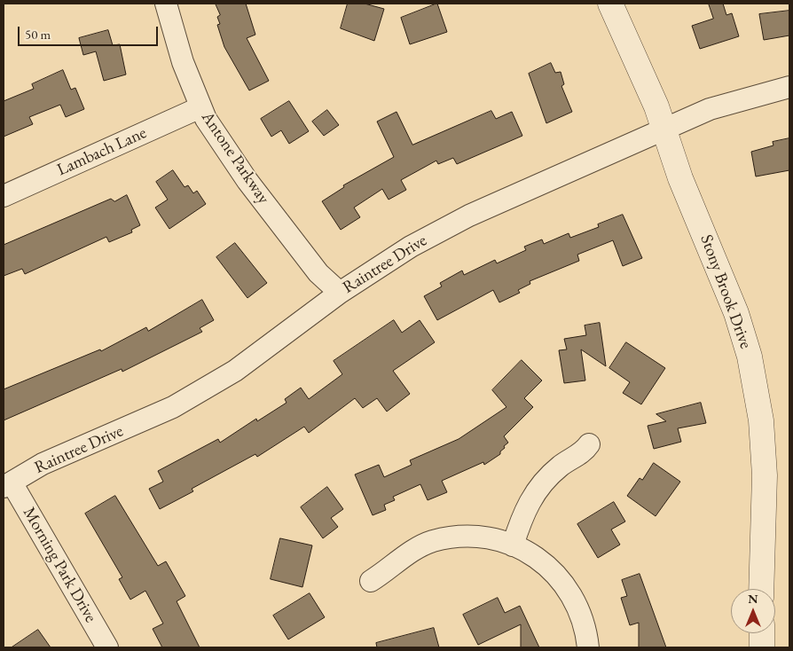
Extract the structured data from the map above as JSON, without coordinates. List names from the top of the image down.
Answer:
{
  "streets": {
    "street": [
      "Lambach Lane",
      "Antone Parkway",
      "Raintree Drive",
      "Stony Brook Drive",
      "Morning Park Drive"
    ]
  },
  "crossings": [
    ["Lambach Lane", "Antone Parkway"],
    ["Antone Parkway", "Raintree Drive"],
    ["Raintree Drive", "Stony Brook Drive"],
    ["Raintree Drive", "Morning Park Drive"]
  ],
  "scale_bar": "50 m",
  "north": "top"
}
